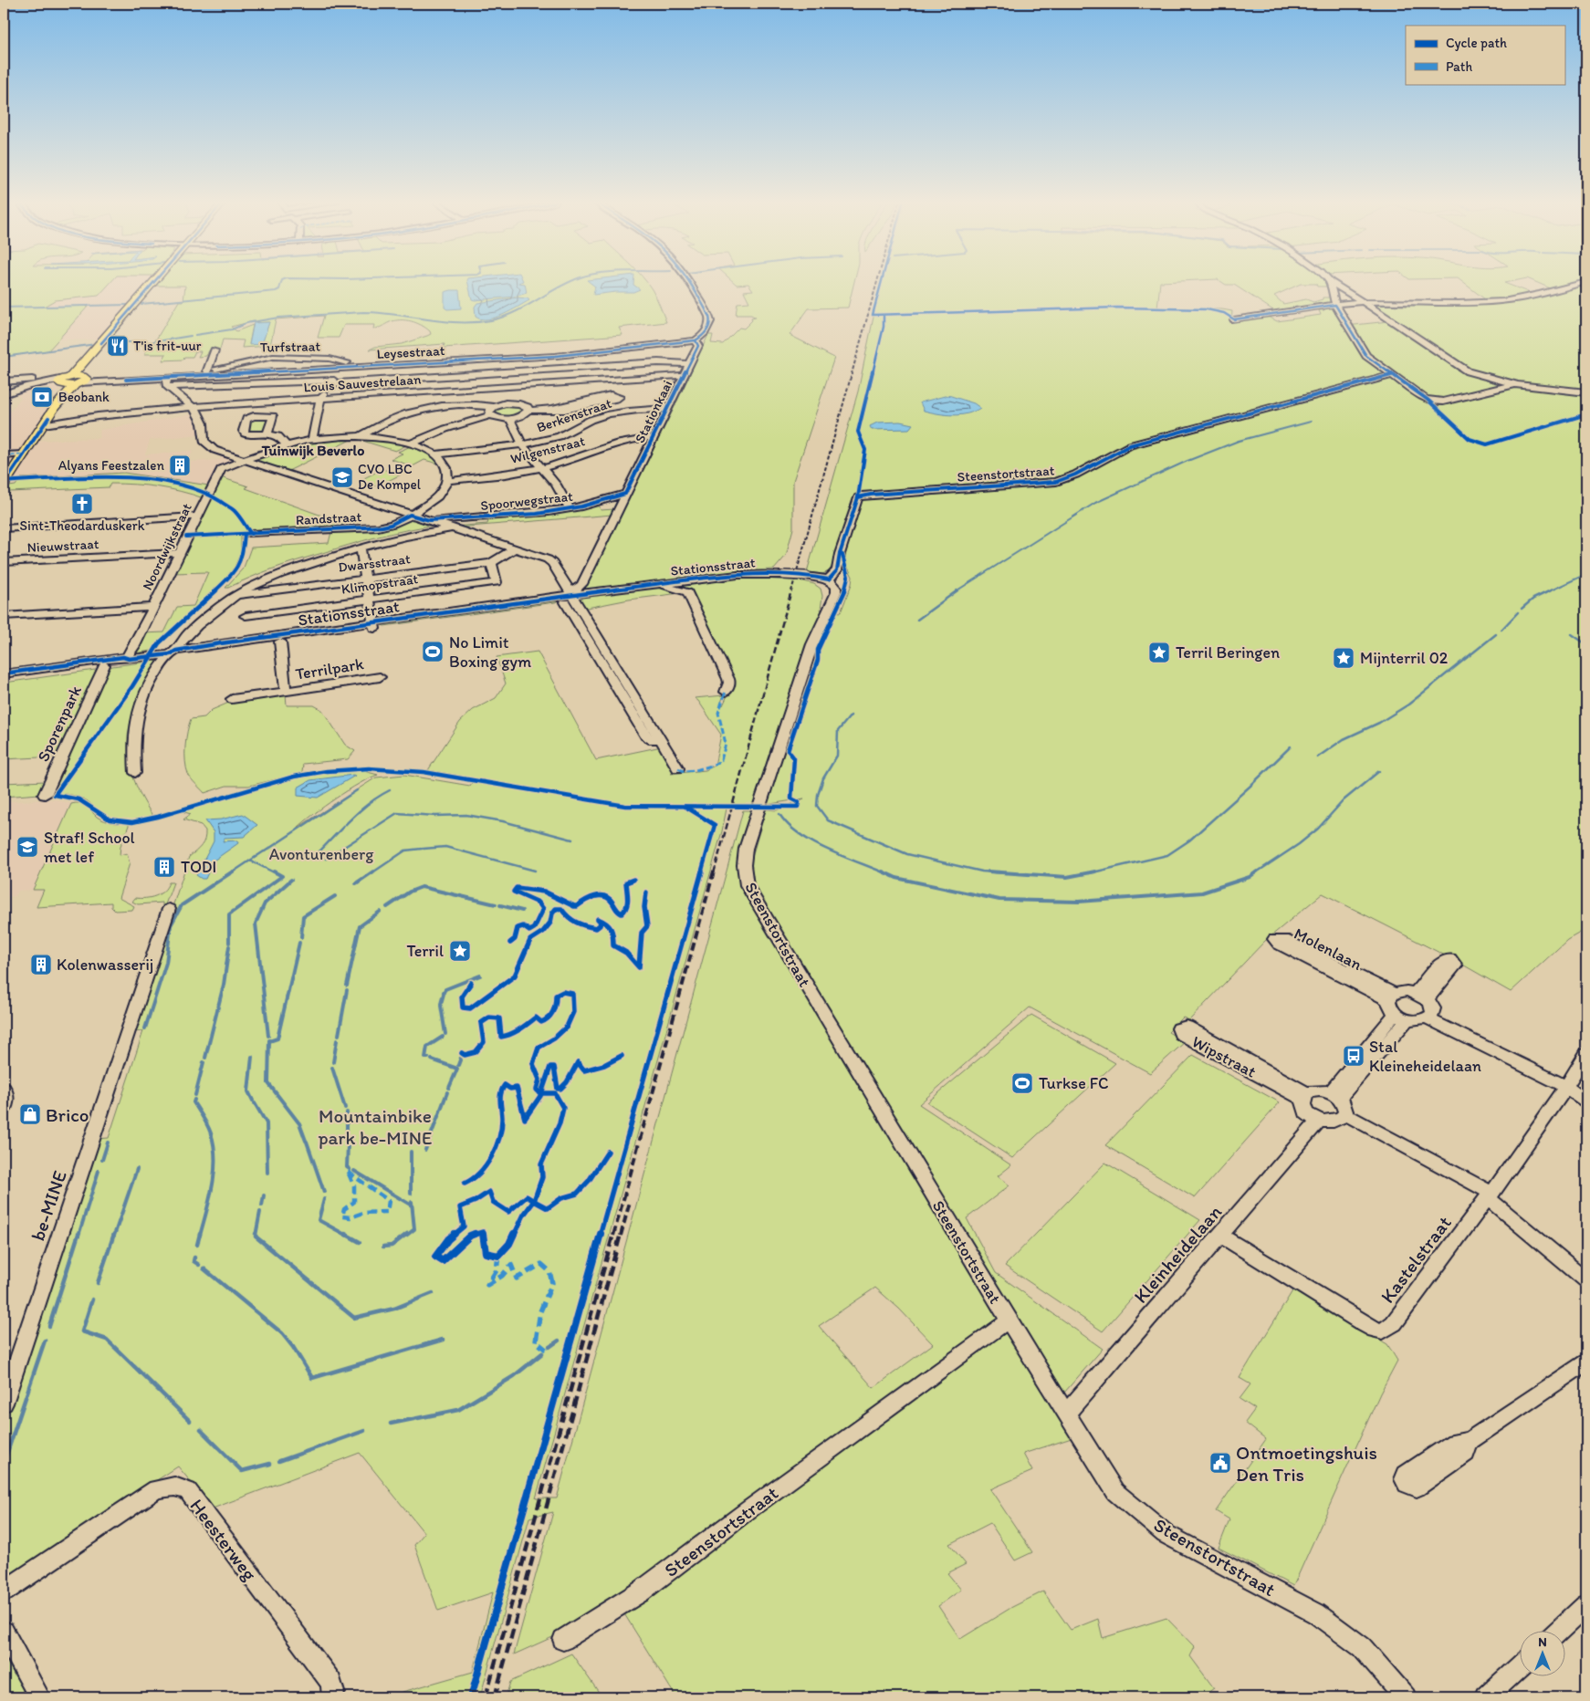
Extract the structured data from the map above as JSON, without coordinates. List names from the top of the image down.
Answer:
{
  "streets": {
    "street": [
      "Turfstraat",
      "Leysestraat",
      "Louis Sauvestrelaan",
      "Stationkaai",
      "Berkenstraat",
      "Wilgenstraat",
      "Steenstortstraat",
      "Spoorwegstraat",
      "Randstraat",
      "Nieuwstraat",
      "Noordwijkstraat",
      "Dwarsstraat",
      "Stationsstraat",
      "Klimopstraat",
      "Terrilpark",
      "Sporenpark",
      "Molenlaan",
      "Wipstraat",
      "be-MINE",
      "Kleinheidelaan",
      "Kastelstraat",
      "Heesterweg"
    ]
  },
  "crossings": [
    ["Turfstraat", "Leysestraat"],
    ["Leysestraat", "Stationkaai"],
    ["Louis Sauvestrelaan", "Stationkaai"],
    ["Stationkaai", "Berkenstraat"],
    ["Stationkaai", "Wilgenstraat"],
    ["Stationkaai", "Spoorwegstraat"],
    ["Stationkaai", "Stationsstraat"],
    ["Berkenstraat", "Noordwijkstraat"],
    ["Wilgenstraat", "Randstraat"],
    ["Steenstortstraat", "Stationsstraat"],
    ["Steenstortstraat", "Kleinheidelaan"],
    ["Nieuwstraat", "Noordwijkstraat"],
    ["Noordwijkstraat", "Stationsstraat"],
    ["Dwarsstraat", "Klimopstraat"],
    ["Stationsstraat", "Terrilpark"],
    ["Stationsstraat", "Sporenpark"],
    ["Wipstraat", "Kleinheidelaan"],
    ["Kleinheidelaan", "Kastelstraat"]
  ],
  "districts": ["Tuinwijk Beverlo"],
  "parks": ["Avonturenberg", "Mountainbike park be-MINE"],
  "places": {
    "restaurant": ["T'is frit-uur"],
    "bank": ["Beobank"],
    "building": ["Alyans Feestzalen", "TODI", "Kolenwasserij"],
    "school or university": ["CVO LBC De Kompel", "Straf! School met lef"],
    "church": ["Sint-Theodarduskerk"],
    "sports": ["No Limit Boxing gym", "Turkse FC"],
    "place": ["Terril Beringen", "Mijnterril 02", "Terril"],
    "bus stop": ["Stal Kleineheidelaan"],
    "shop": ["Brico"],
    "public building": ["Ontmoetingshuis Den Tris"]
  },
  "legend": ["Cycle path", "Path"],
  "north": "top"
}
